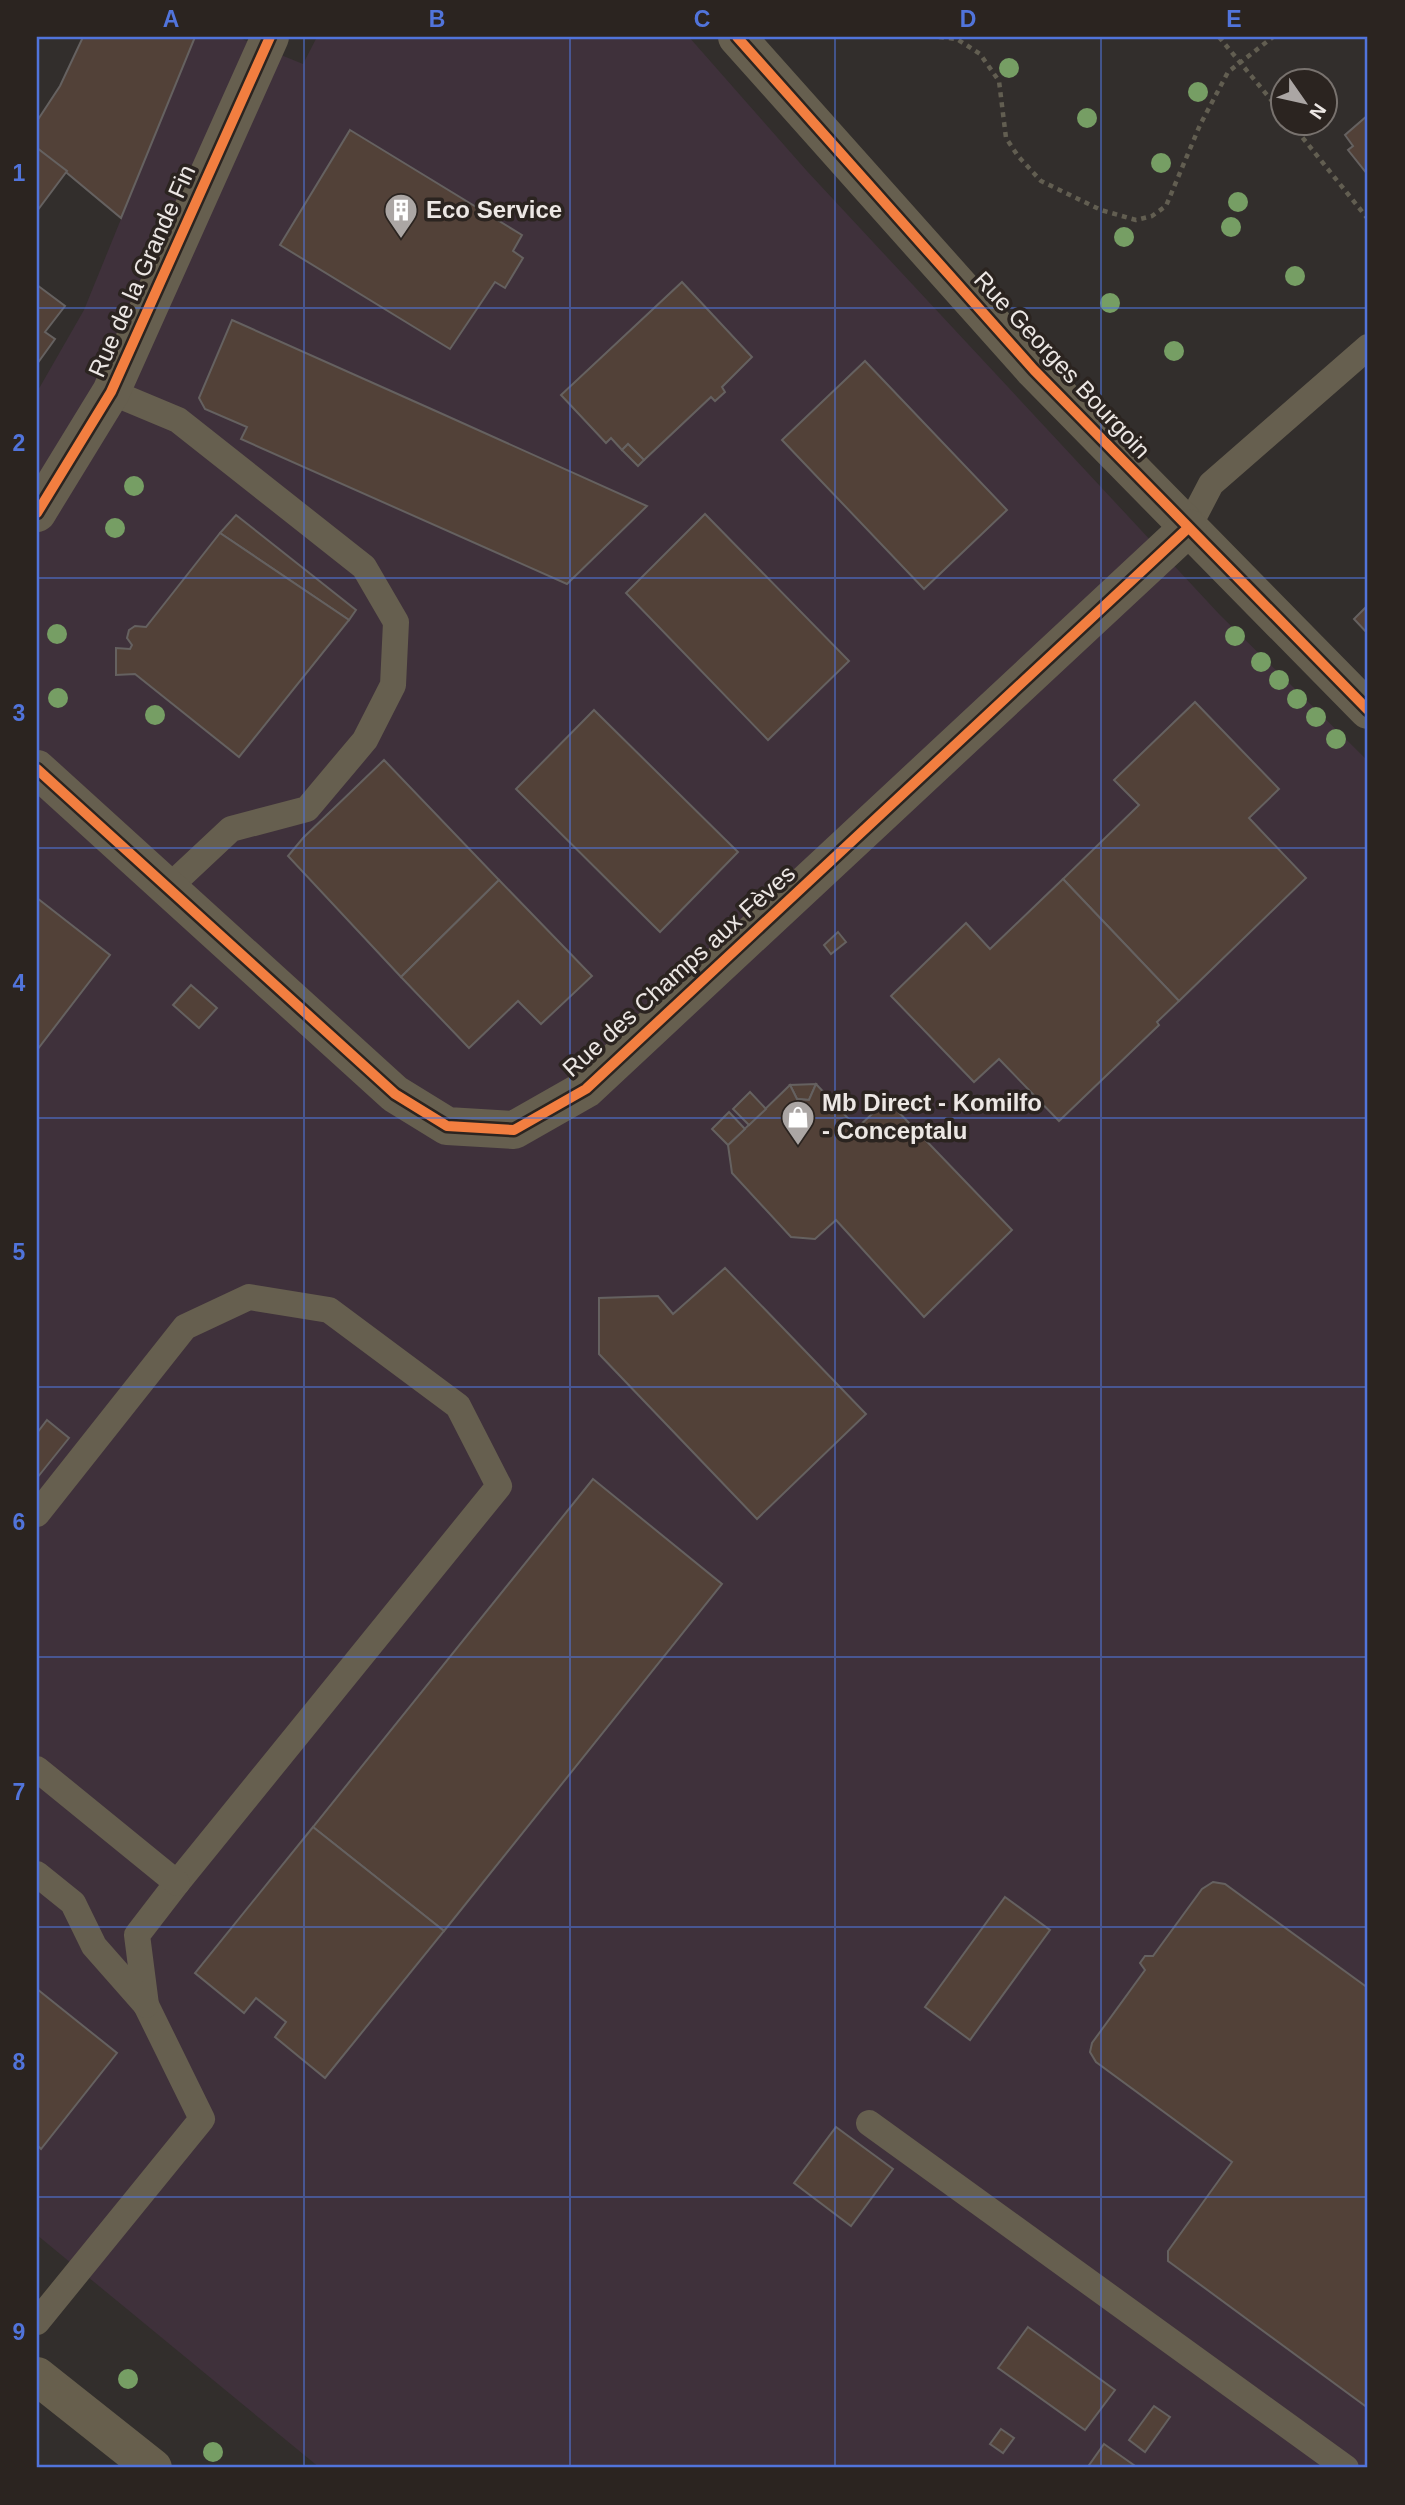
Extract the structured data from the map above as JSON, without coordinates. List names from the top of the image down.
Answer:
{
  "streets": {
    "street": ["Rue de la Grande Fin", "Rue Georges Bourgoin", "Rue des Champs aux Fèves"]
  },
  "crossings": [
    ["Rue Georges Bourgoin", "Rue des Champs aux Fèves"]
  ],
  "places": {
    "building": ["Eco Service"],
    "shop": ["Mb Direct - Komilfo - Conceptalu"]
  },
  "north": "bottom right",
  "grid": {
    "columns": [
      "A",
      "B",
      "C",
      "D",
      "E"
    ],
    "rows": [
      "1",
      "2",
      "3",
      "4",
      "5",
      "6",
      "7",
      "8",
      "9"
    ]
  }
}
